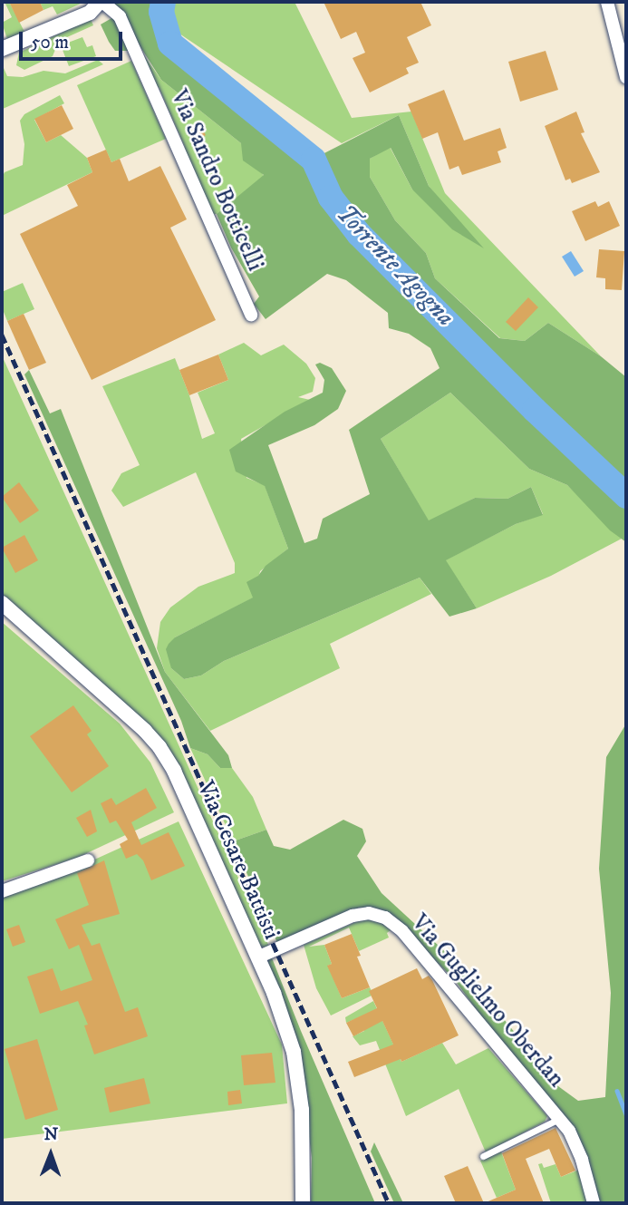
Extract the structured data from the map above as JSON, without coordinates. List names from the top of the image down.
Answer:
{
  "streets": {
    "street": ["Via Sandro Botticelli", "Via Cesare Battisti", "Via Guglielmo Oberdan"]
  },
  "crossings": [
    ["Via Cesare Battisti", "Via Guglielmo Oberdan"]
  ],
  "water": ["Torrente Agogna"],
  "scale_bar": "50 m",
  "north": "top"
}
